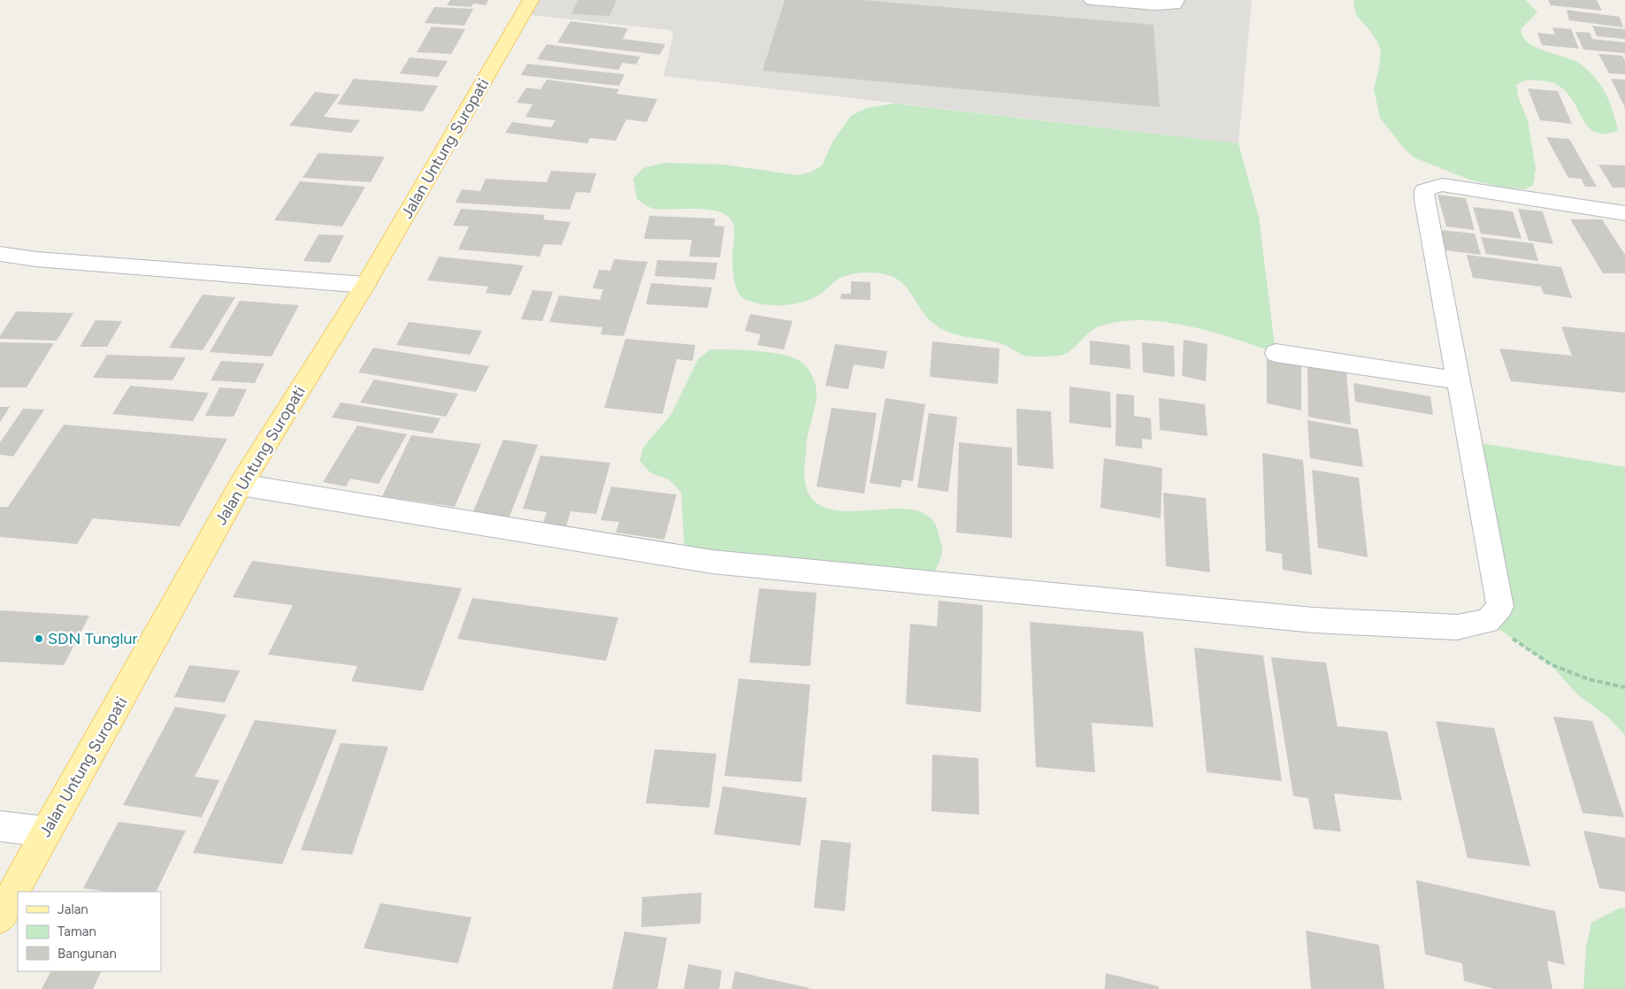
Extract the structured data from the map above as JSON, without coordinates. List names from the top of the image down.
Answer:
{
  "streets": {
    "main road": ["Jalan Untung Suropati"]
  },
  "places": ["SDN Tunglur"],
  "legend": ["Jalan", "Taman", "Bangunan"]
}
